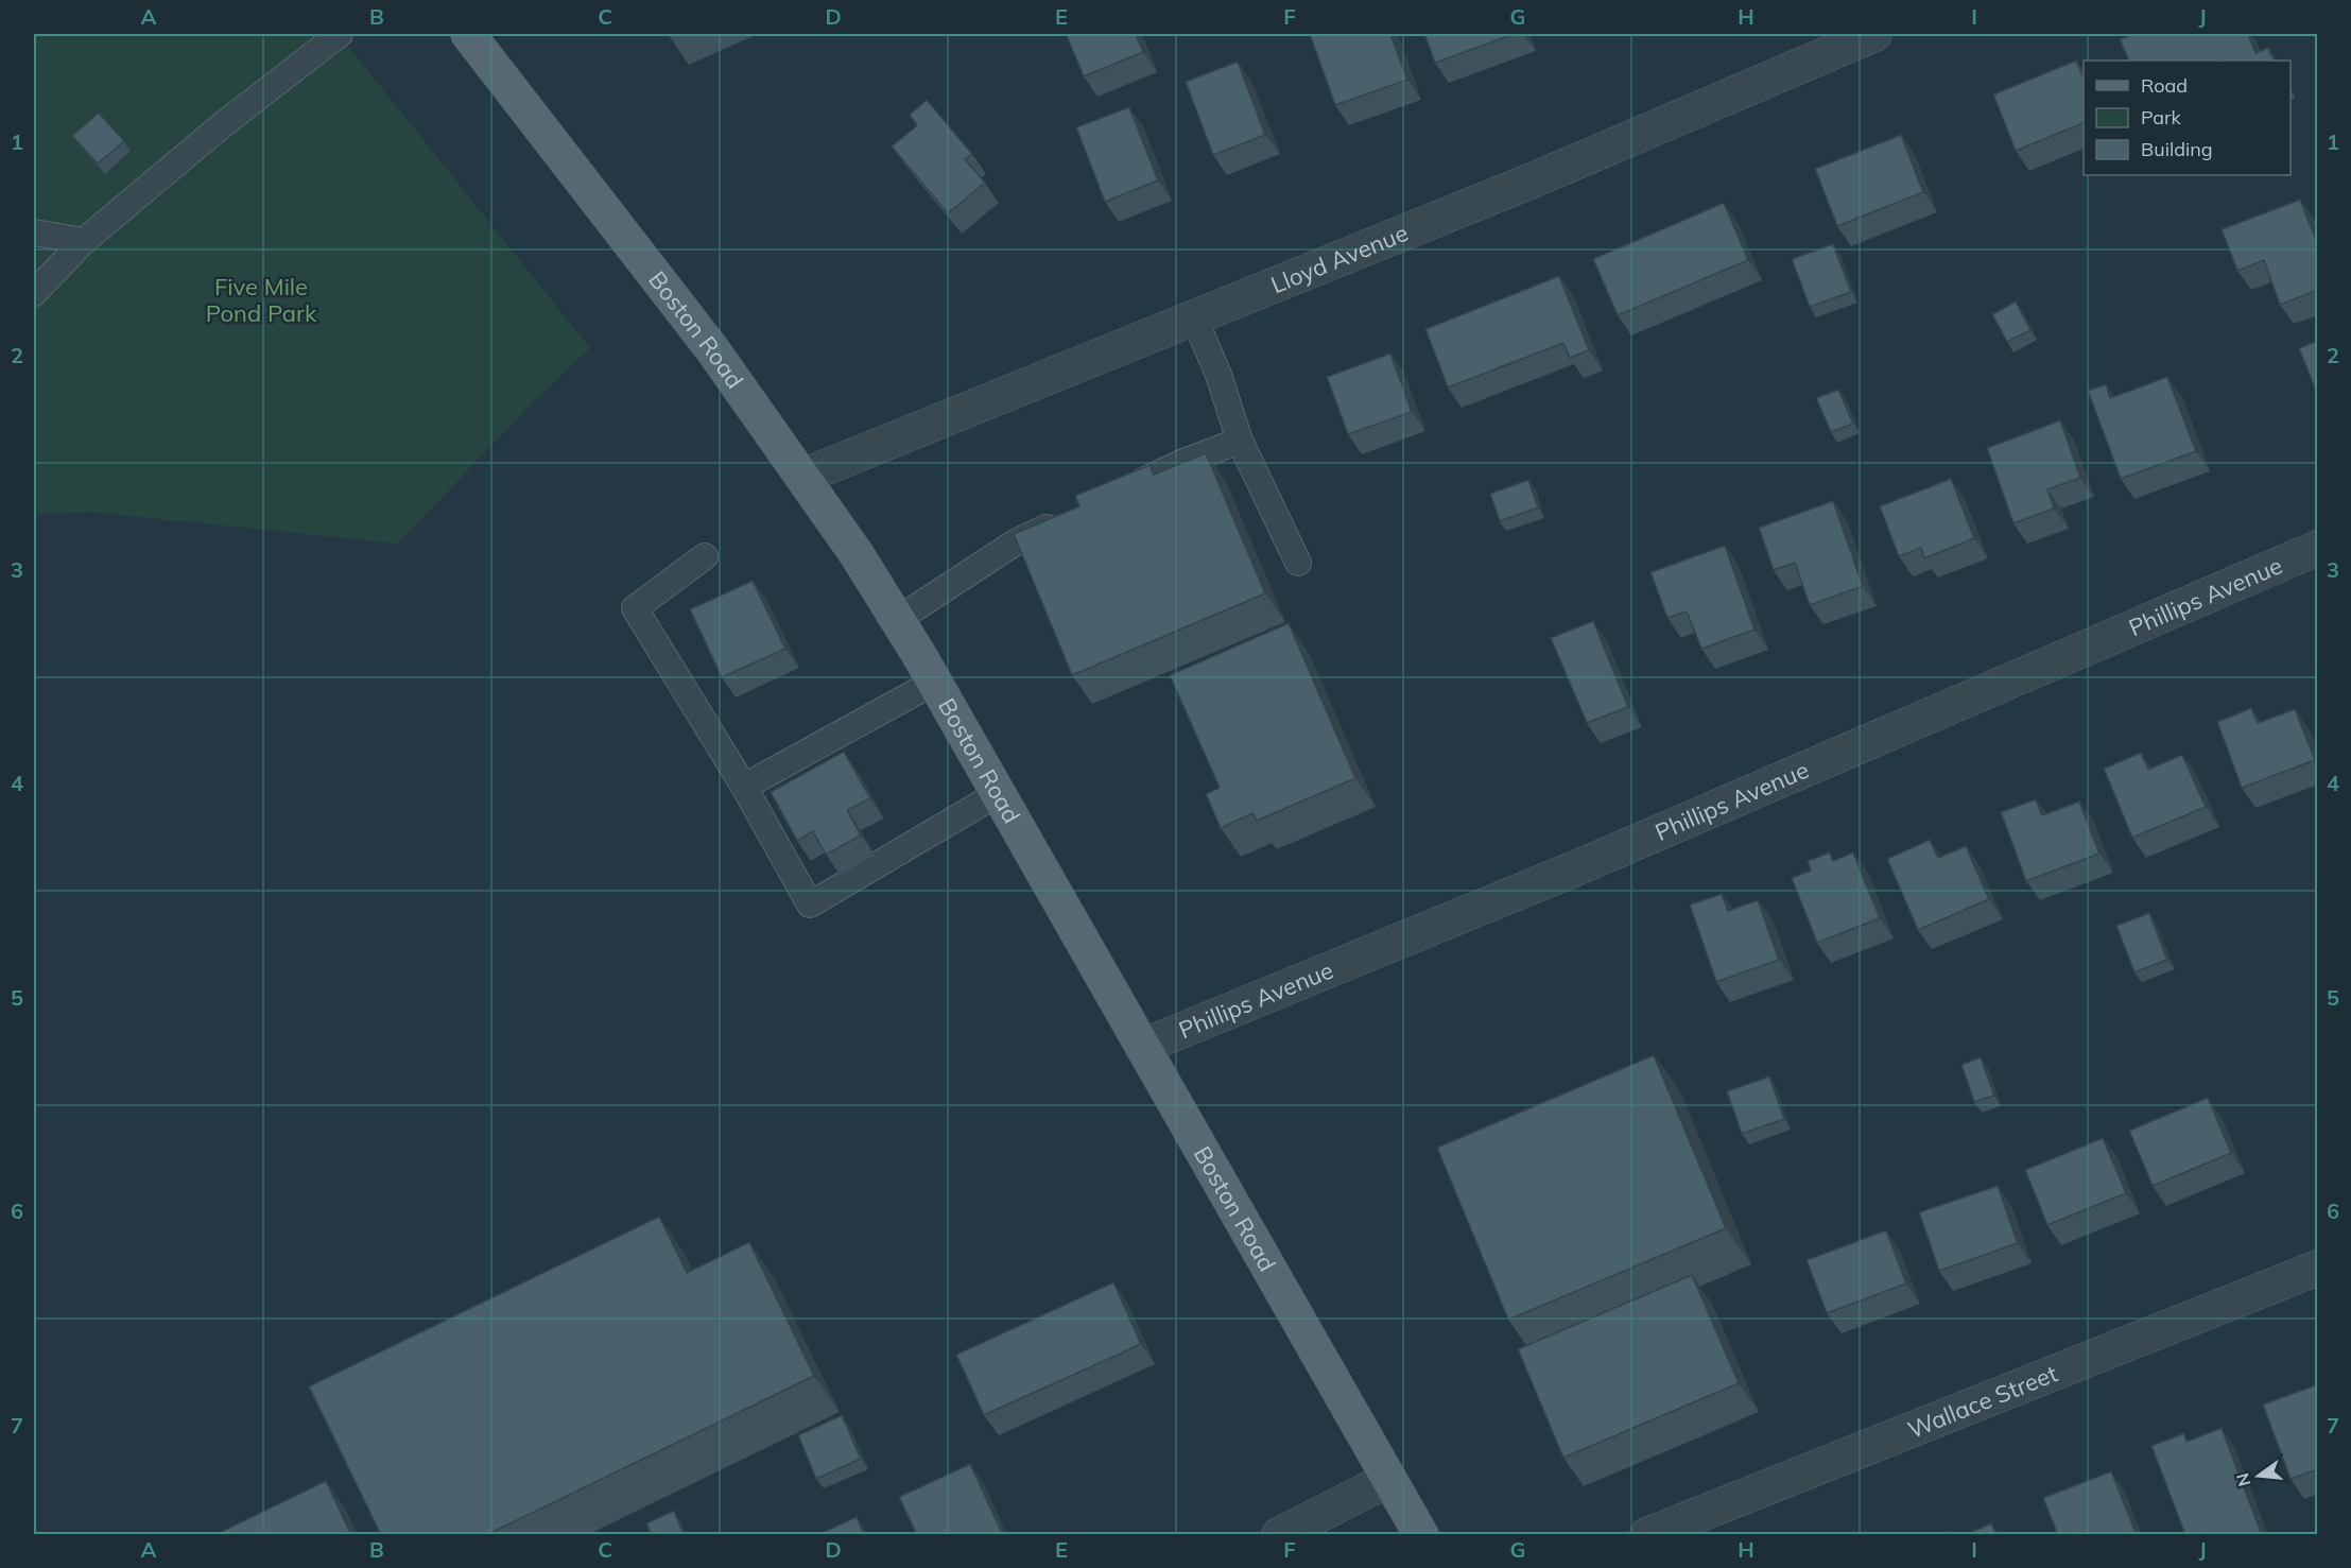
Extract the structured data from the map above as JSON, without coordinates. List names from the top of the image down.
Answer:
{
  "streets": {
    "main road": ["Boston Road"],
    "street": ["Lloyd Avenue", "Phillips Avenue", "Wallace Street"]
  },
  "crossings": [
    ["Lloyd Avenue", "Boston Road"],
    ["Boston Road", "Phillips Avenue"]
  ],
  "parks": ["Five Mile Pond Park"],
  "legend": ["Road", "Park", "Building"],
  "north": "left",
  "grid": {
    "columns": [
      "A",
      "B",
      "C",
      "D",
      "E",
      "F",
      "G",
      "H",
      "I",
      "J"
    ],
    "rows": [
      "1",
      "2",
      "3",
      "4",
      "5",
      "6",
      "7"
    ]
  }
}
